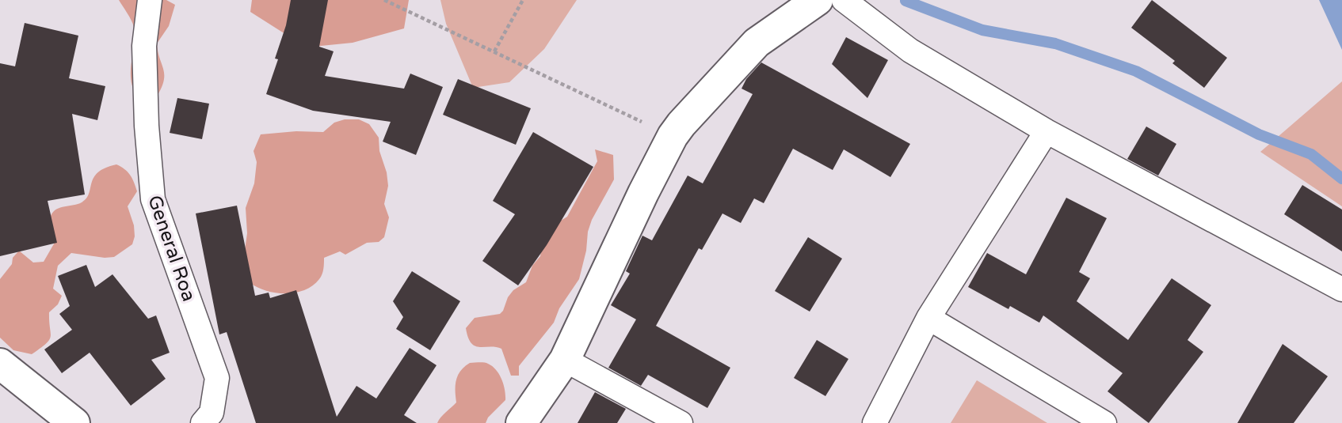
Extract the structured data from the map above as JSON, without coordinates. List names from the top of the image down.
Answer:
{
  "streets": {
    "lane": ["General Roa"]
  }
}
